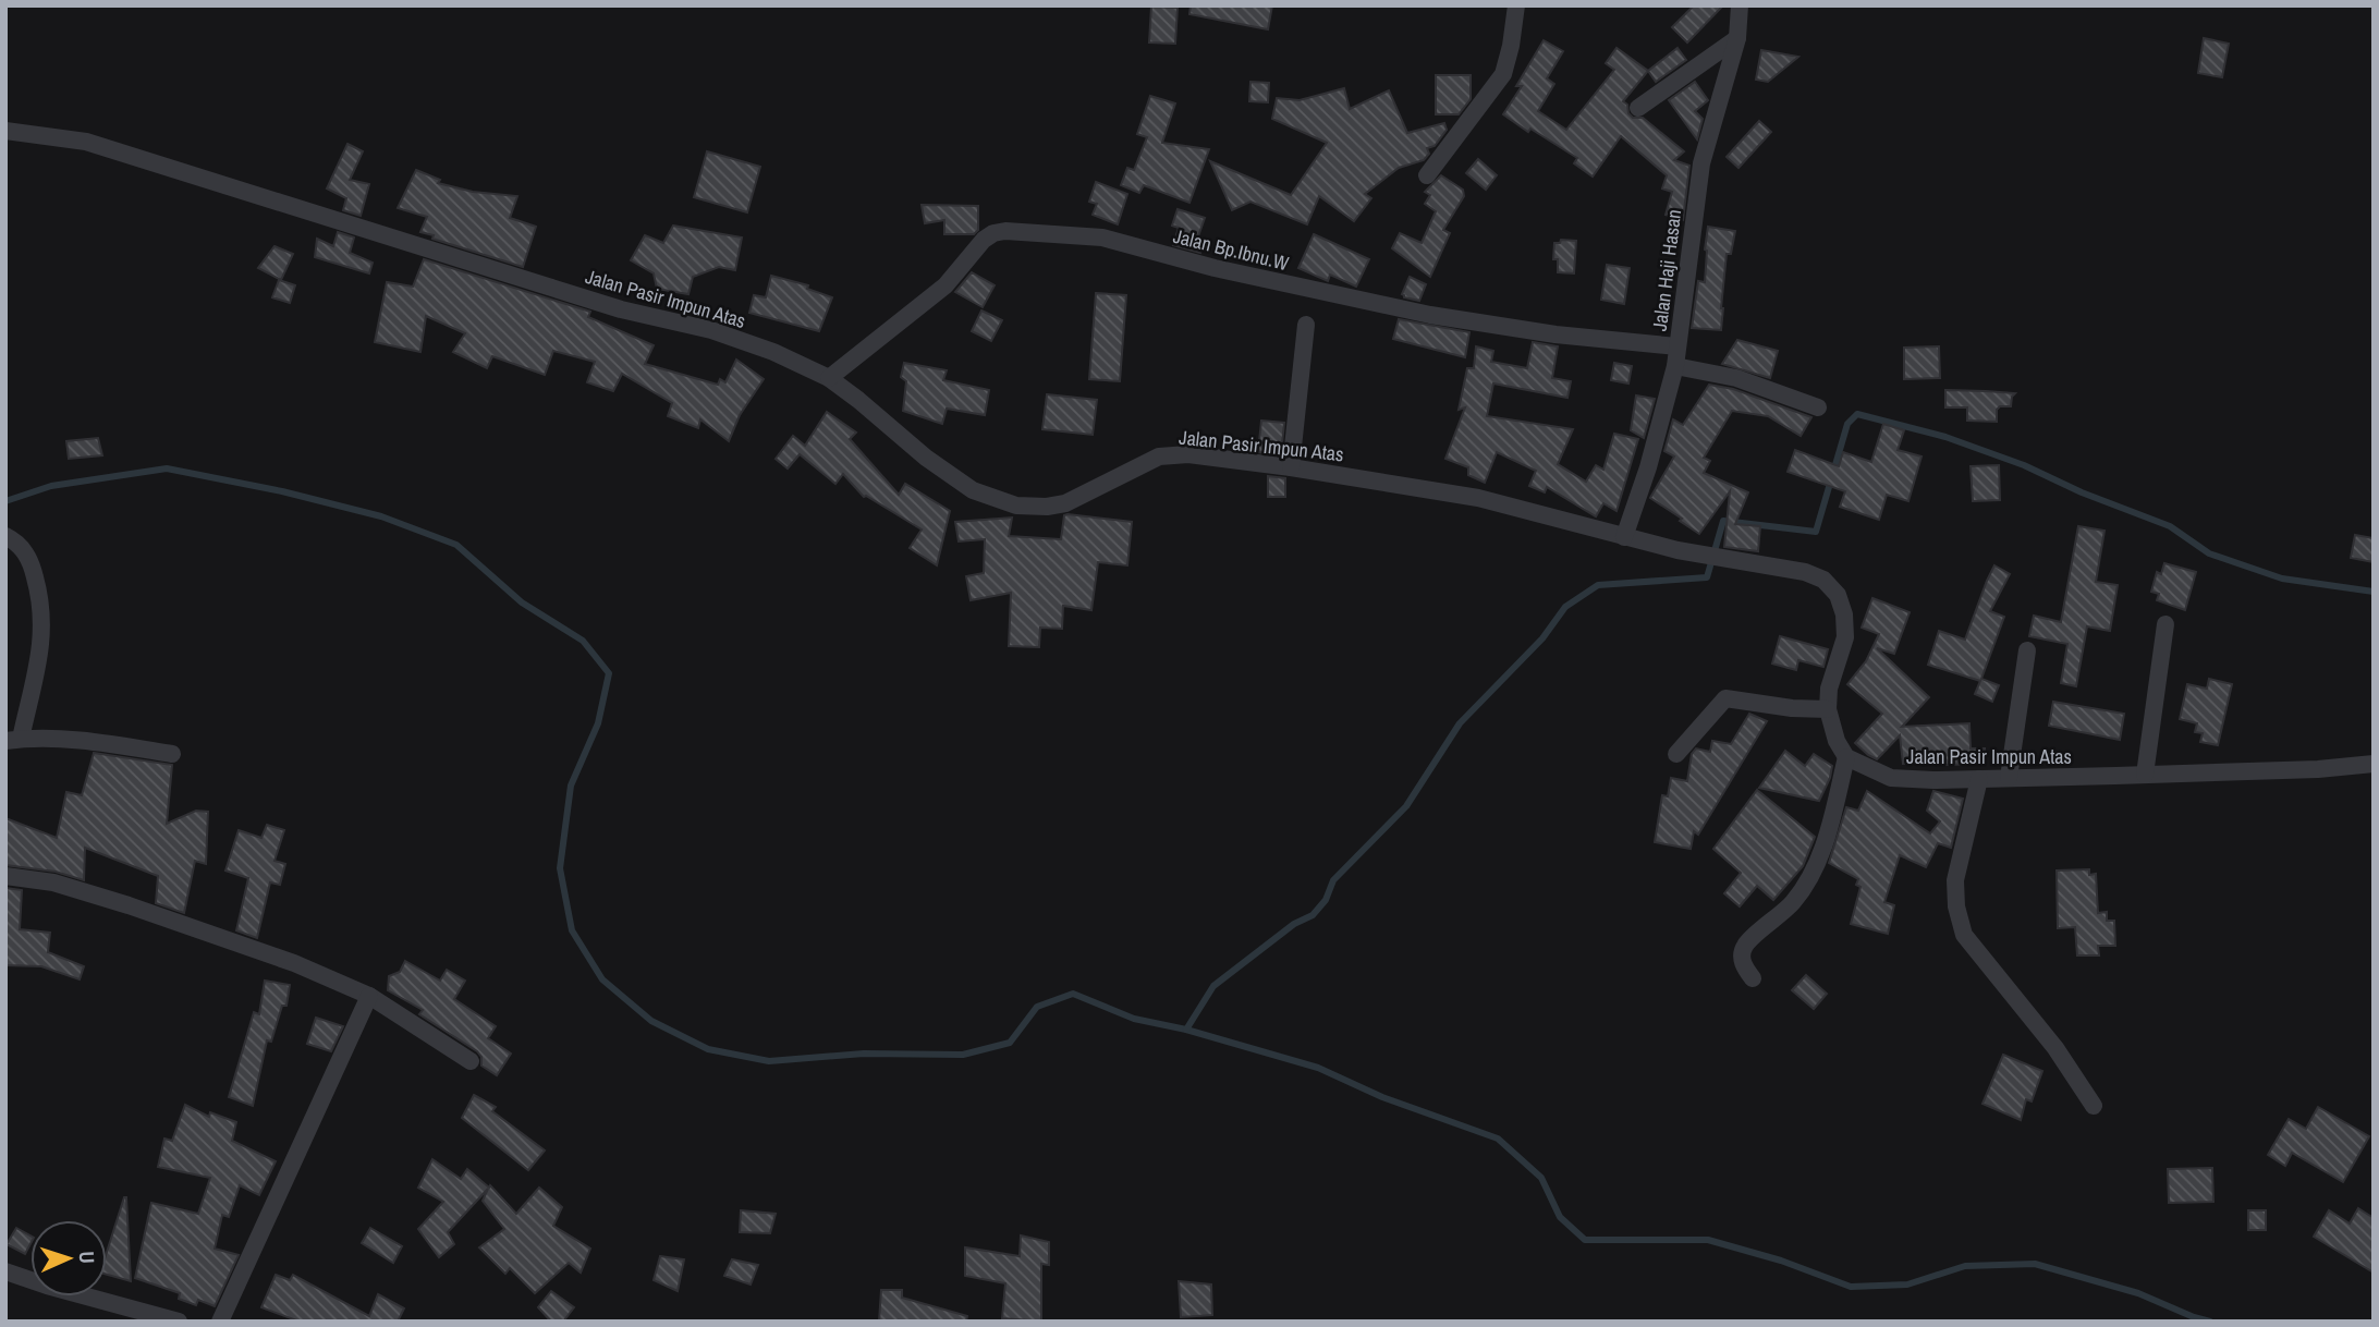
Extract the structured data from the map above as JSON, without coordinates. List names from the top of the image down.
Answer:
{
  "streets": {
    "street": ["Jalan Bp.Ibnu.W", "Jalan Haji Hasan", "Jalan Pasir Impun Atas"]
  },
  "crossings": [
    ["Jalan Bp.Ibnu.W", "Jalan Haji Hasan"],
    ["Jalan Bp.Ibnu.W", "Jalan Pasir Impun Atas"],
    ["Jalan Haji Hasan", "Jalan Pasir Impun Atas"]
  ],
  "north": "right"
}
